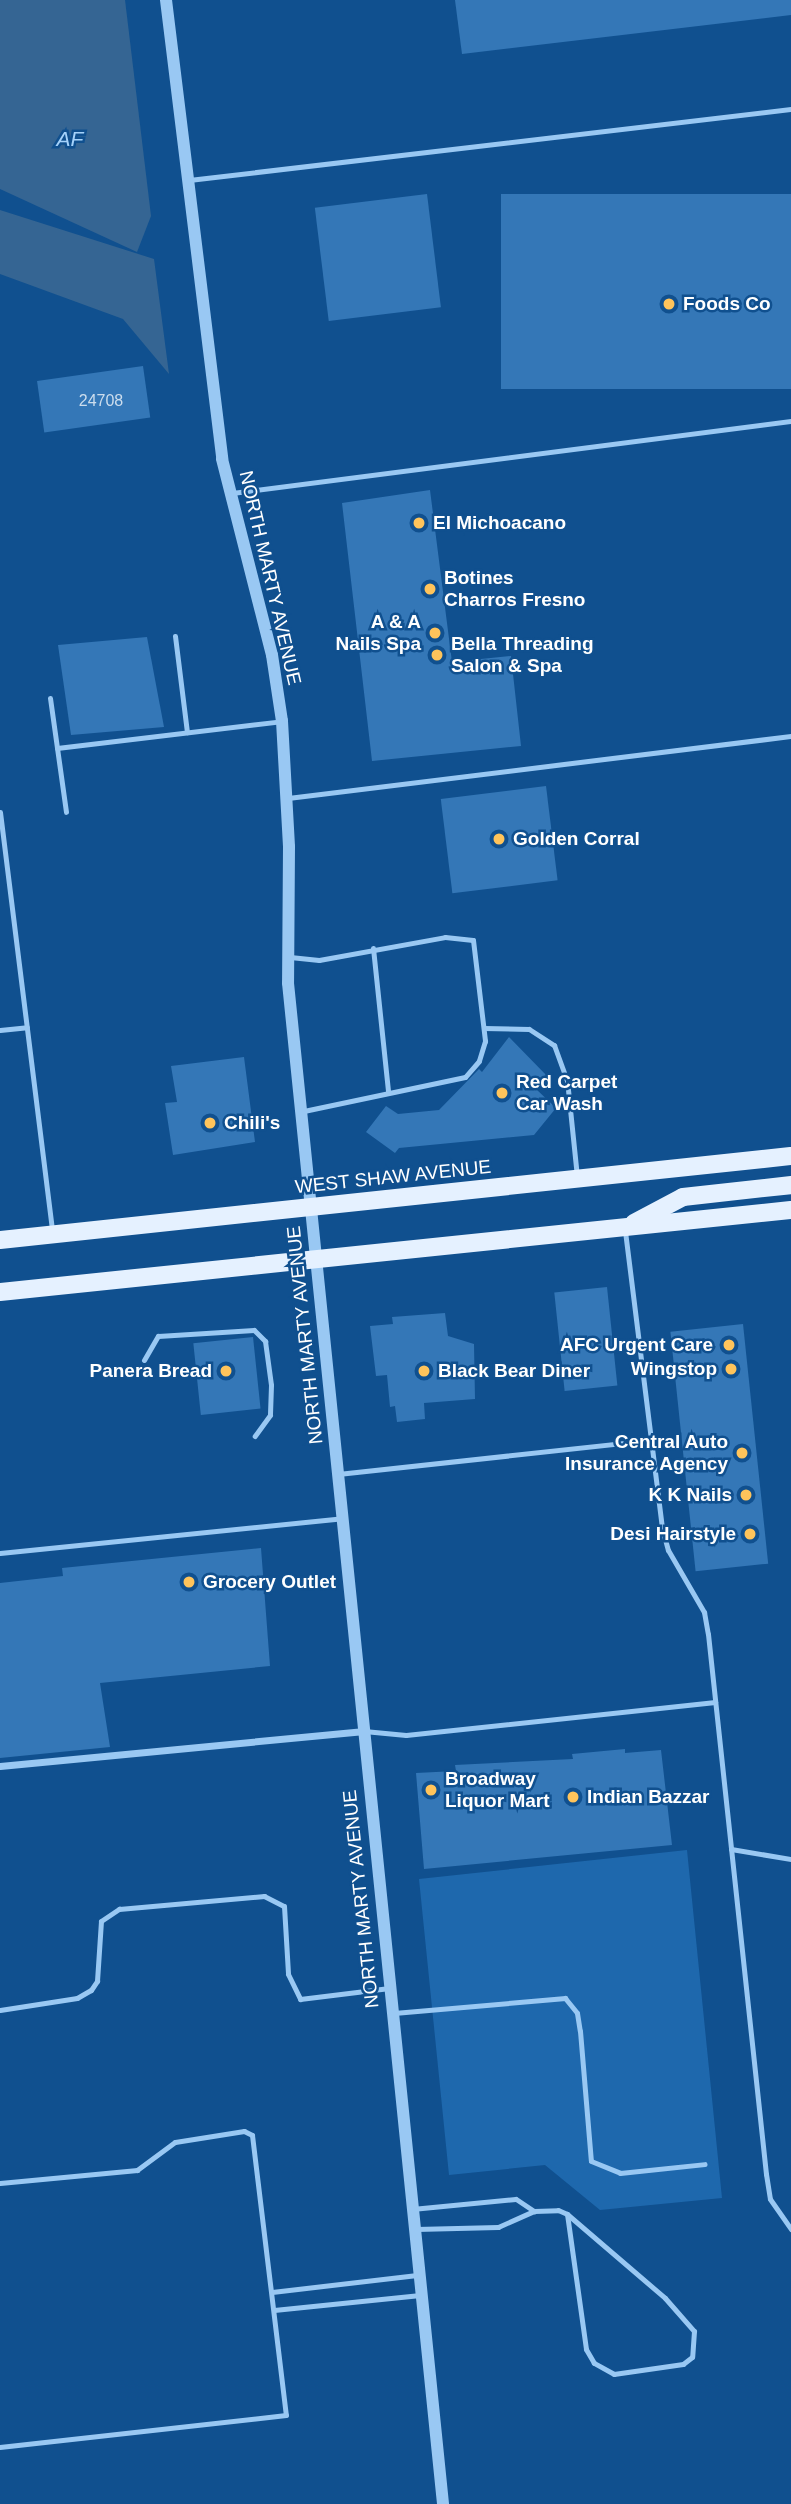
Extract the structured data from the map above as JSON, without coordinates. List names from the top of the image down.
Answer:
{
  "streets": {
    "main road": ["WEST SHAW AVENUE"],
    "street": ["NORTH MARTY AVENUE"]
  },
  "crossings": [
    ["NORTH MARTY AVENUE", "WEST SHAW AVENUE"]
  ],
  "water": ["AF"],
  "places": [
    "Foods Co",
    "El Michoacano",
    "Botines Charros Fresno",
    "A & A Nails Spa",
    "Bella Threading Salon & Spa",
    "Golden Corral",
    "Red Carpet Car Wash",
    "Chili's",
    "AFC Urgent Care",
    "Wingstop",
    "Panera Bread",
    "Black Bear Diner",
    "Central Auto Insurance Agency",
    "K K Nails",
    "Desi Hairstyle",
    "Grocery Outlet",
    "Broadway Liquor Mart",
    "Indian Bazzar"
  ],
  "house_numbers": ["24708"]
}
